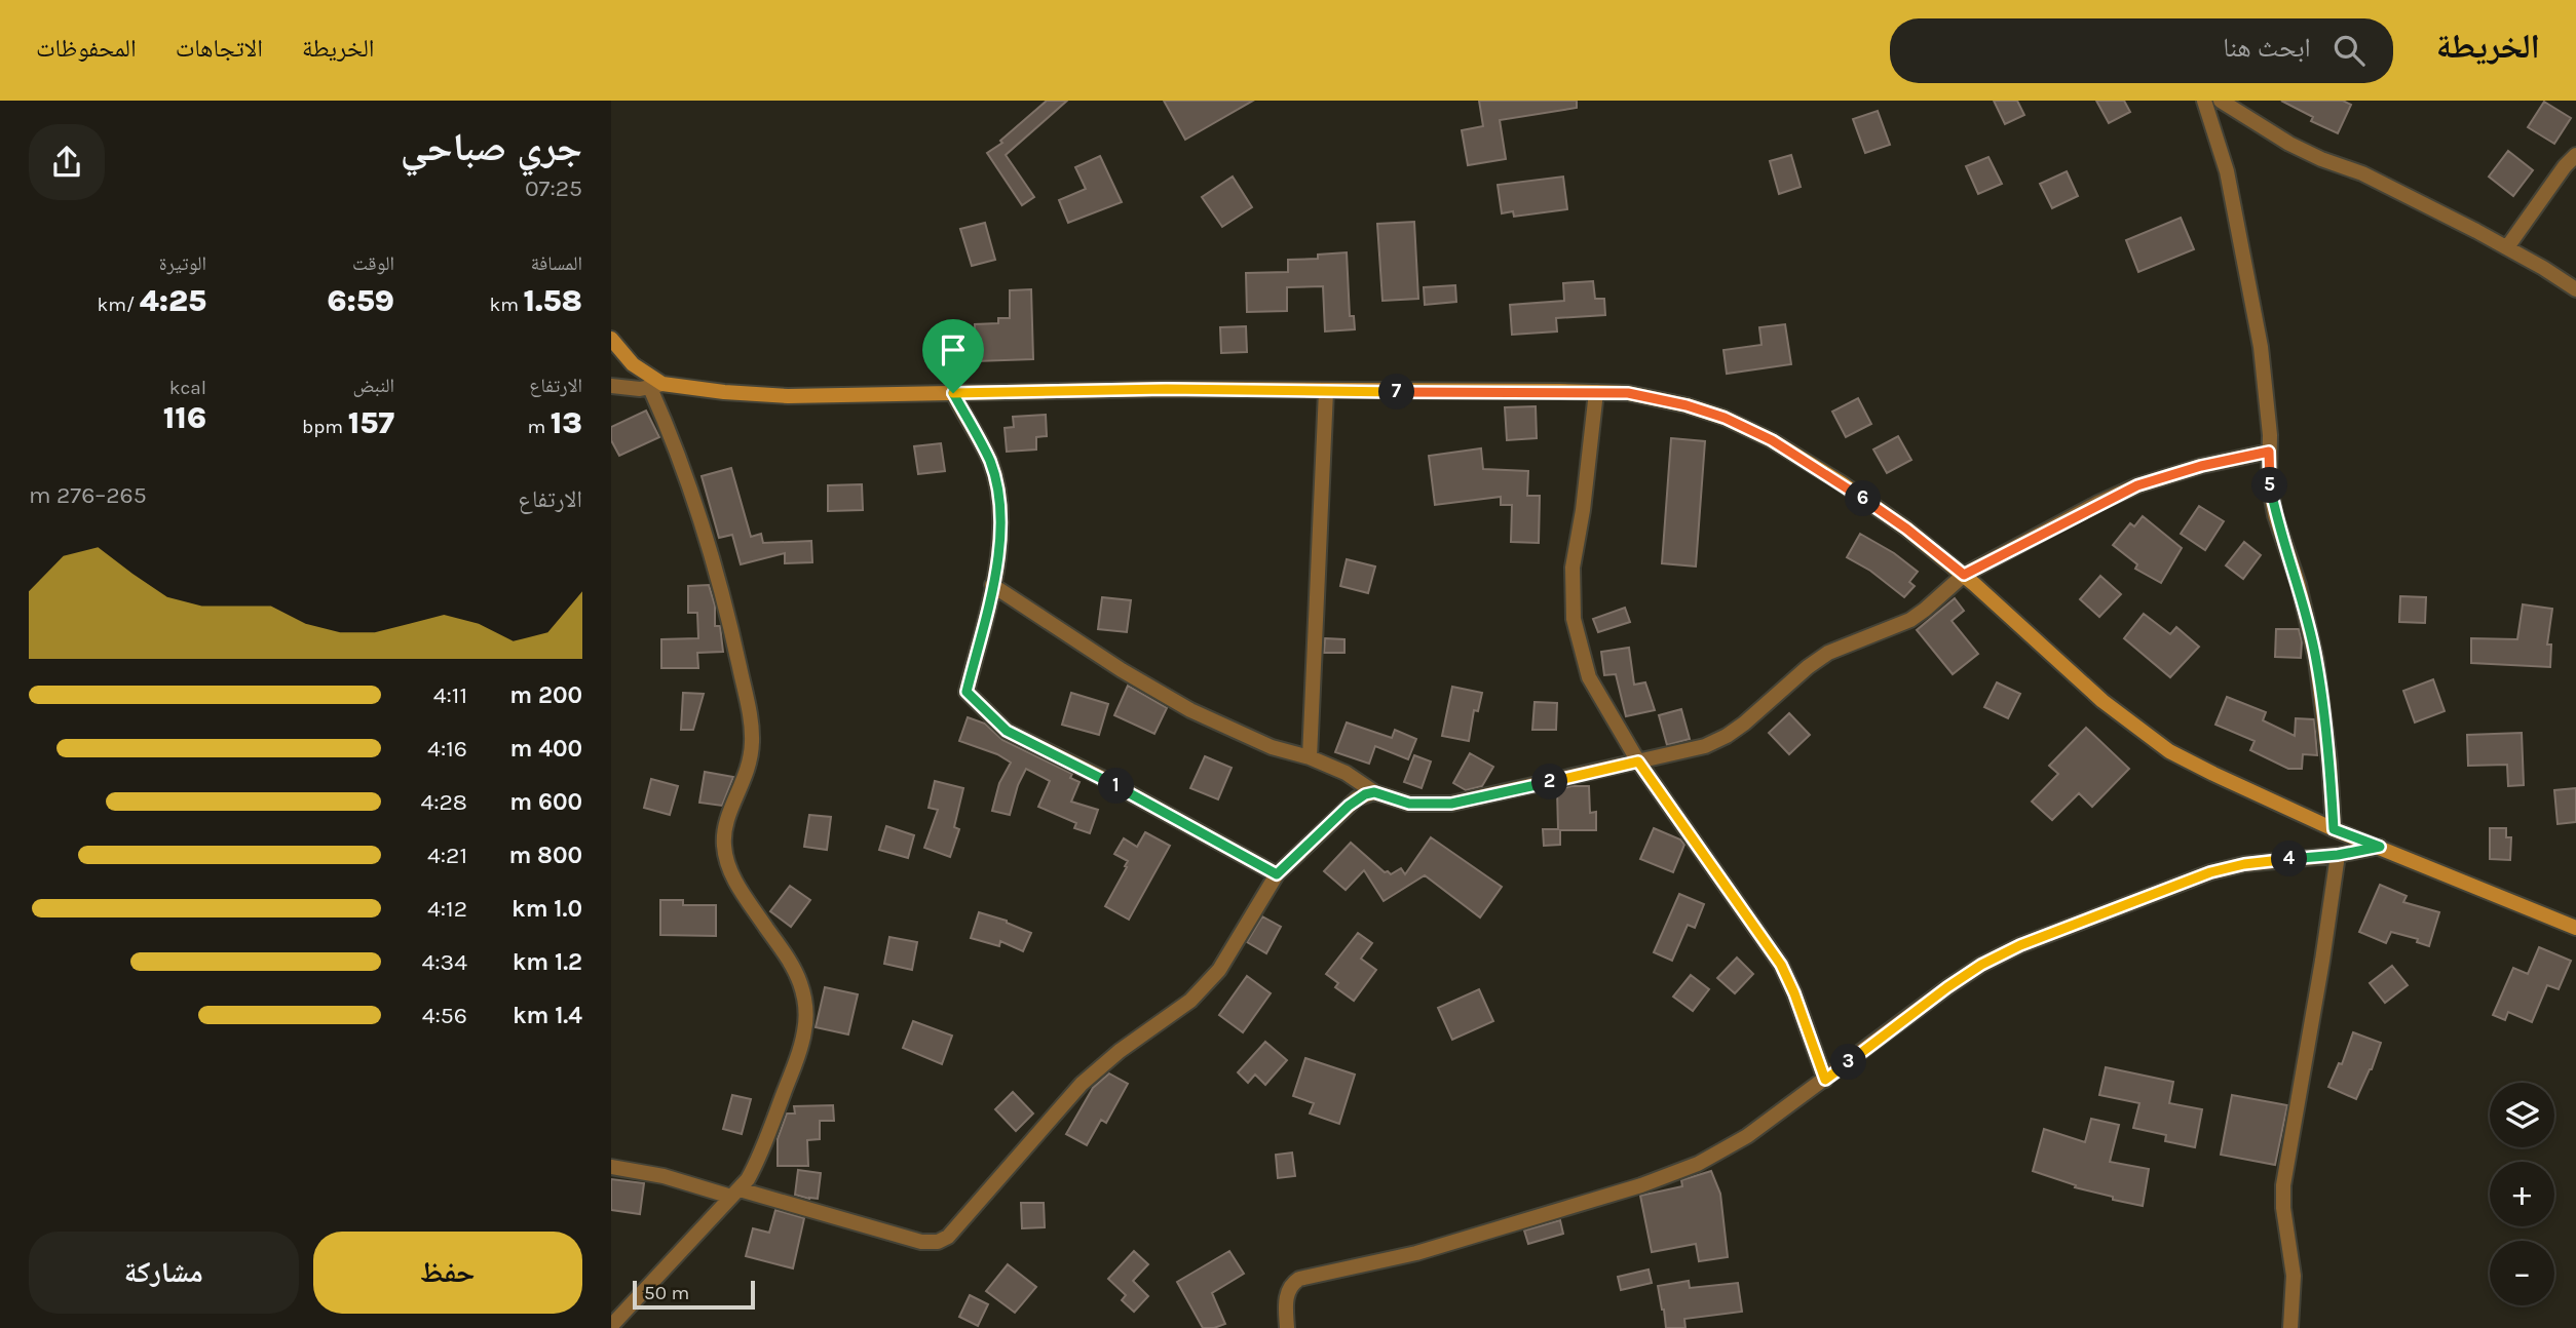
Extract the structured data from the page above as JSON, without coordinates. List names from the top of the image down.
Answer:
{
  "scale_bar": "50 m",
  "page": {
    "header": "الخريطة",
    "search": "ابحث هنا",
    "nav": ["الخريطة", "الاتجاهات", "المحفوظات"],
    "heading": ["جري صباحي", "07:25"],
    "stats": [
      ["المسافة", "1.58 km"],
      ["الوقت", "6:59"],
      ["الوتيرة", "4:25 /km"],
      ["الارتفاع", "13 m"],
      ["النبض", "157 bpm"],
      ["kcal", "116"]
    ],
    "pins": [
      "7",
      "5",
      "6",
      "2",
      "1",
      "4",
      "3"
    ],
    "chart": ["الارتفاع", "265–276 m"],
    "list": [
      {
        "name": "200 m",
        "note": "4:11"
      },
      {
        "name": "400 m",
        "note": "4:16"
      },
      {
        "name": "600 m",
        "note": "4:28"
      },
      {
        "name": "800 m",
        "note": "4:21"
      },
      {
        "name": "1.0 km",
        "note": "4:12"
      },
      {
        "name": "1.2 km",
        "note": "4:34"
      },
      {
        "name": "1.4 km",
        "note": "4:56"
      }
    ],
    "map_buttons": ["+", "−"],
    "buttons": ["حفظ", "مشاركة"],
    "scale": "50 m"
  }
}
